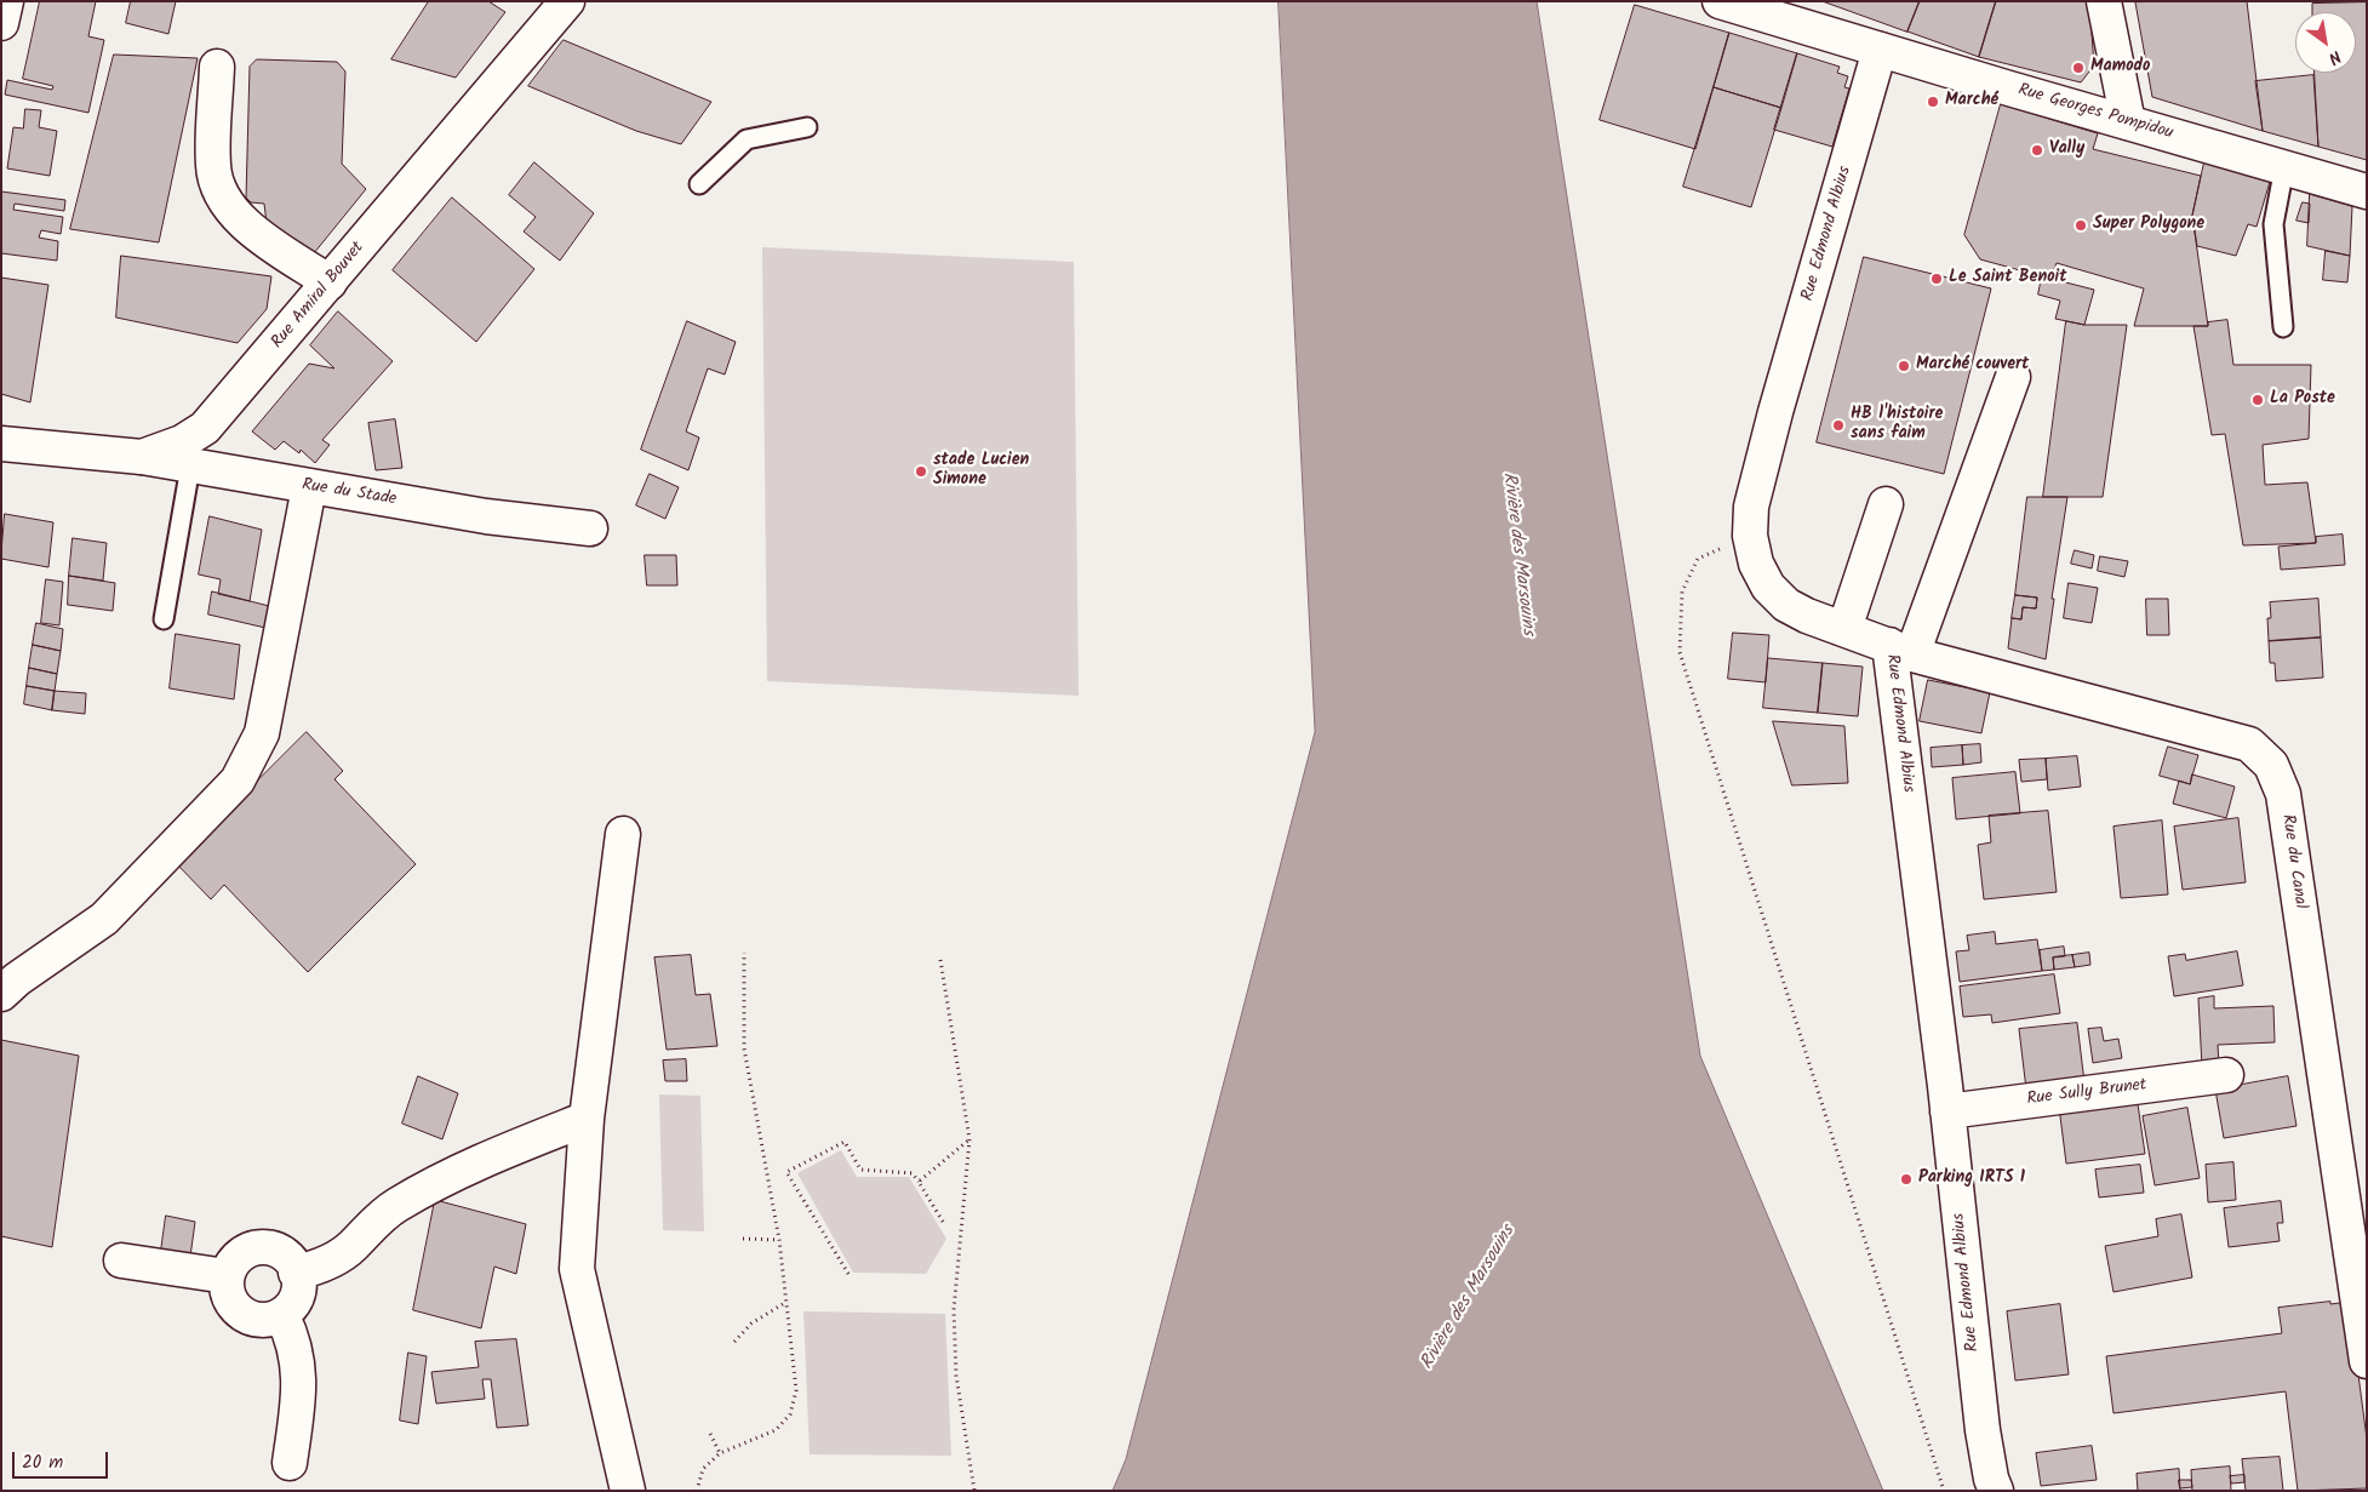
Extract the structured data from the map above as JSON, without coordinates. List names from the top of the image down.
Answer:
{
  "streets": {
    "street": [
      "Rue Georges Pompidou",
      "Rue Edmond Albius",
      "Rue Amiral Bouvet",
      "Rue du Stade",
      "Rue du Canal",
      "Rue Sully Brunet"
    ]
  },
  "crossings": [
    ["Rue Georges Pompidou", "Rue Edmond Albius"],
    ["Rue Edmond Albius", "Rue du Canal"],
    ["Rue Edmond Albius", "Rue Sully Brunet"],
    ["Rue Amiral Bouvet", "Rue du Stade"]
  ],
  "water": ["Rivière des Marsouins"],
  "places": [
    "Mamodo",
    "Marché",
    "Vally",
    "Super Polygone",
    "Le Saint Benoit",
    "Marché couvert",
    "La Poste",
    "HB l'histoire sans faim",
    "stade Lucien Simone",
    "Parking IRTS 1"
  ],
  "scale_bar": "20 m",
  "north": "bottom right"
}
